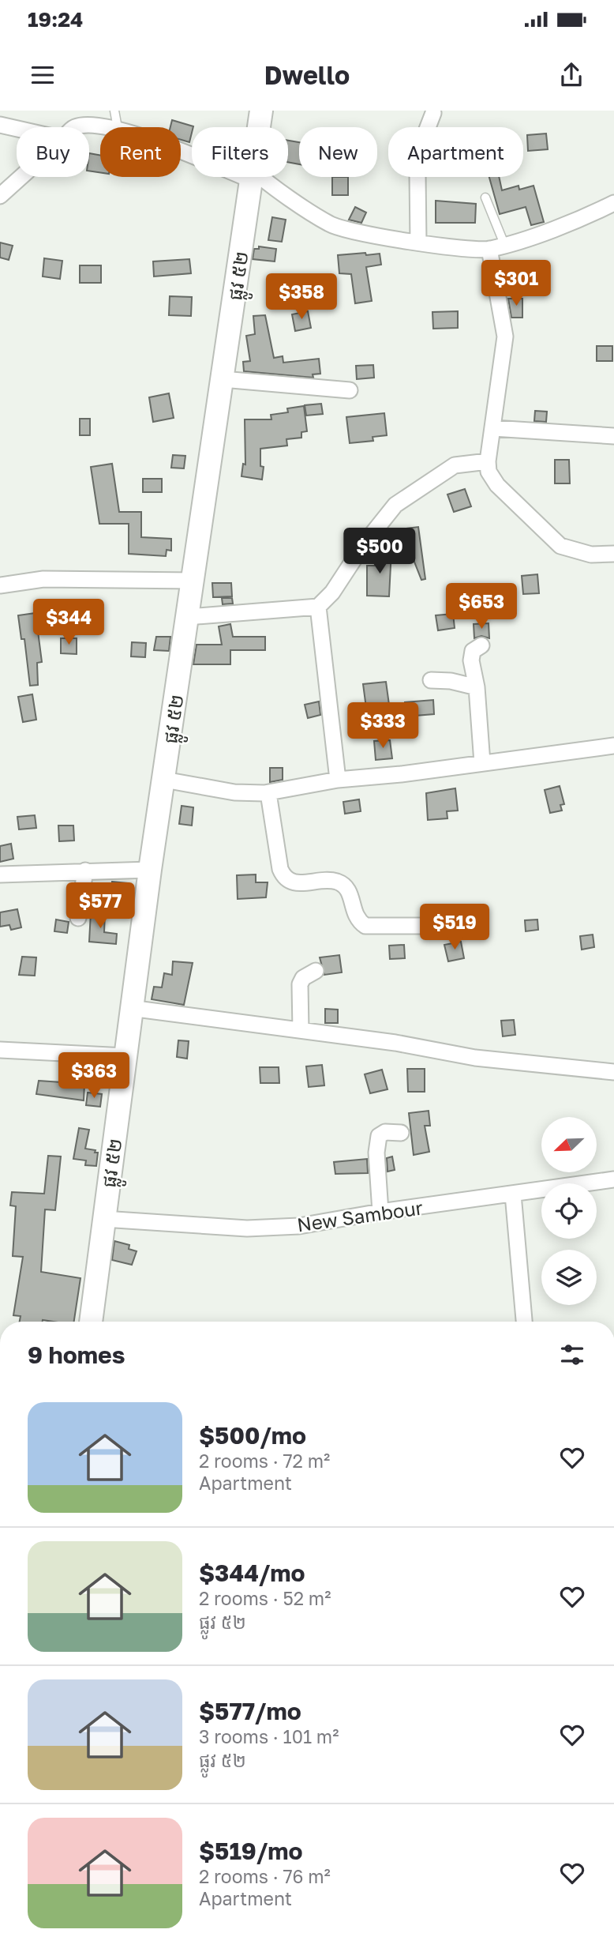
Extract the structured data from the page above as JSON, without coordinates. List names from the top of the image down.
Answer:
{
  "streets": {
    "street": ["ផ្លូវ ៥២", "New Sambour"]
  },
  "crossings": [
    ["ផ្លូវ ៥២", "New Sambour"]
  ],
  "north": "bottom left",
  "page": {
    "status": "19:24",
    "header": "Dwello",
    "chip": [
      "Buy",
      "Rent",
      "Filters",
      "New",
      "Apartment"
    ],
    "price": [
      "$301",
      "$358",
      "$500",
      "$653",
      "$344",
      "$333",
      "$577",
      "$519",
      "$363"
    ],
    "heading": "9 homes",
    "list": [
      {
        "name": "$500/mo",
        "note": "2 rooms · 72 m² · Apartment"
      },
      {
        "name": "$344/mo",
        "note": "2 rooms · 52 m² · ផ្លូវ ៥២"
      },
      {
        "name": "$577/mo",
        "note": "3 rooms · 101 m² · ផ្លូវ ៥២"
      },
      {
        "name": "$519/mo",
        "note": "2 rooms · 76 m² · Apartment"
      }
    ]
  }
}
